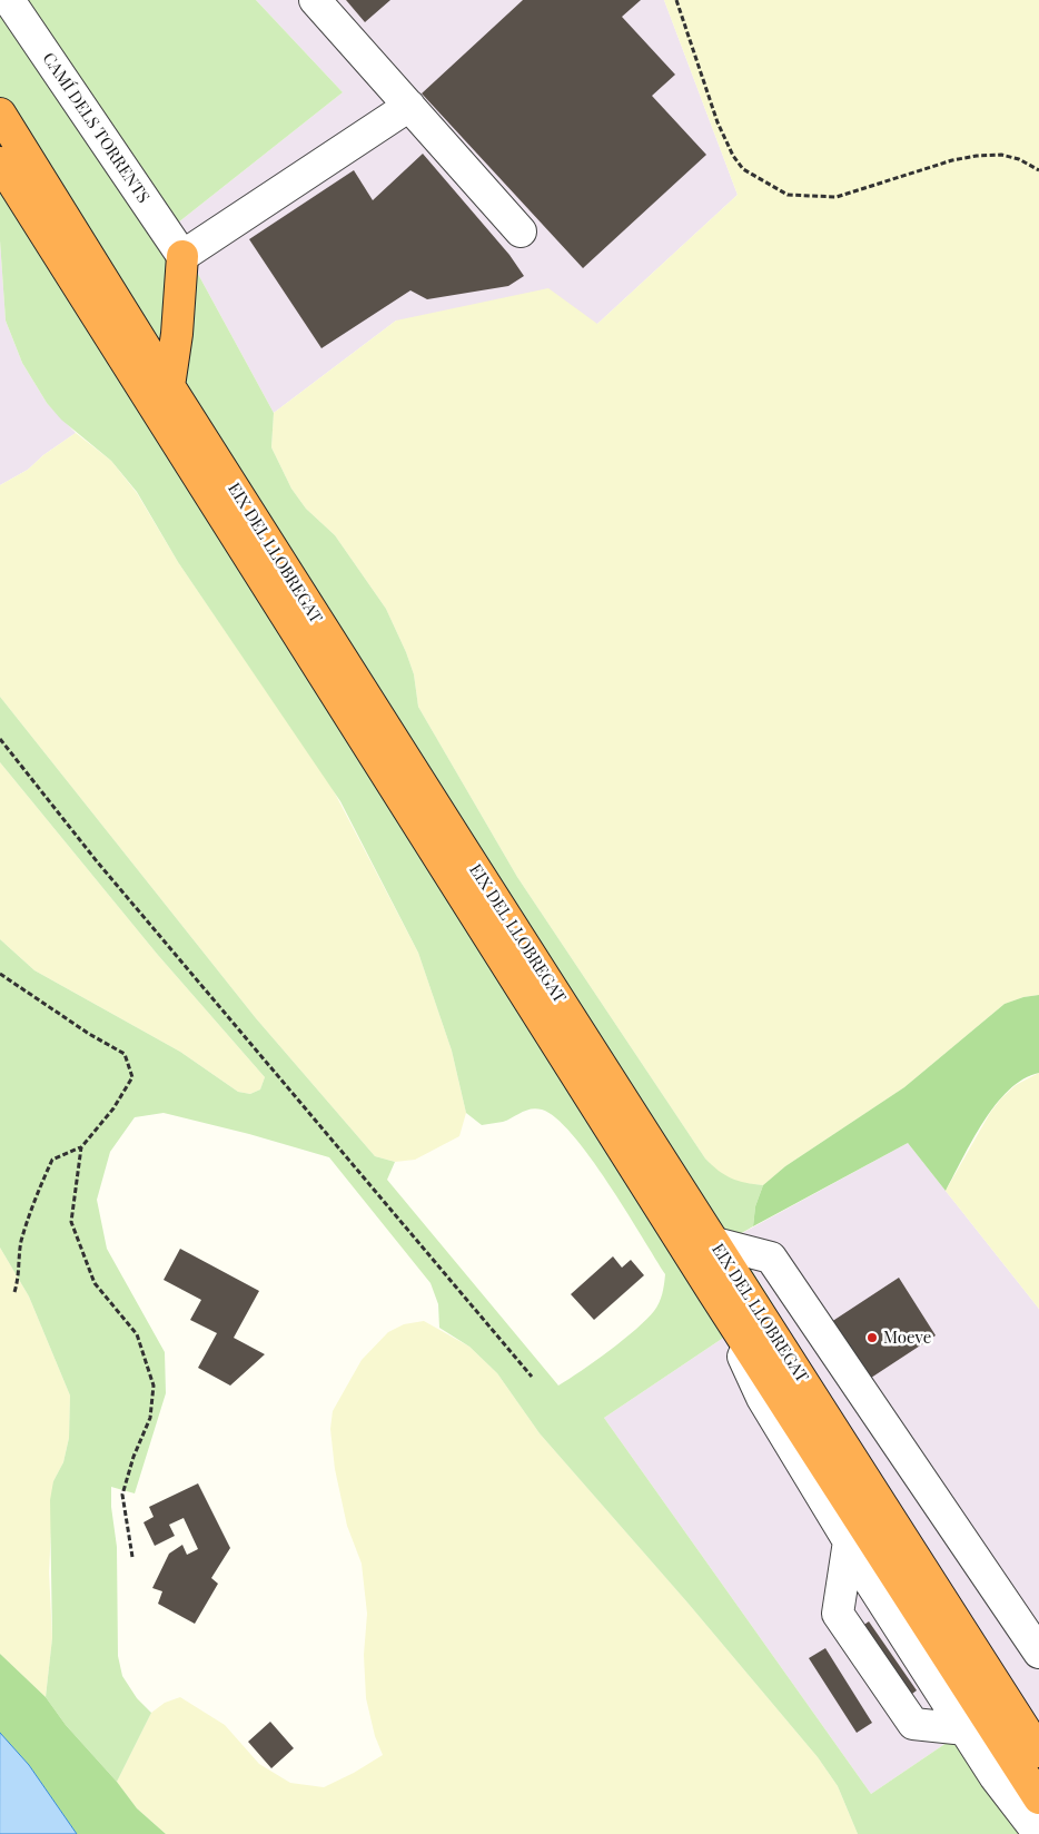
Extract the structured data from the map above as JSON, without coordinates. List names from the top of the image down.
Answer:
{
  "streets": {
    "highway": ["EIX DEL LLOBREGAT"],
    "street": ["CAMÍ DELS TORRENTS"]
  },
  "places": ["Moeve"]
}
